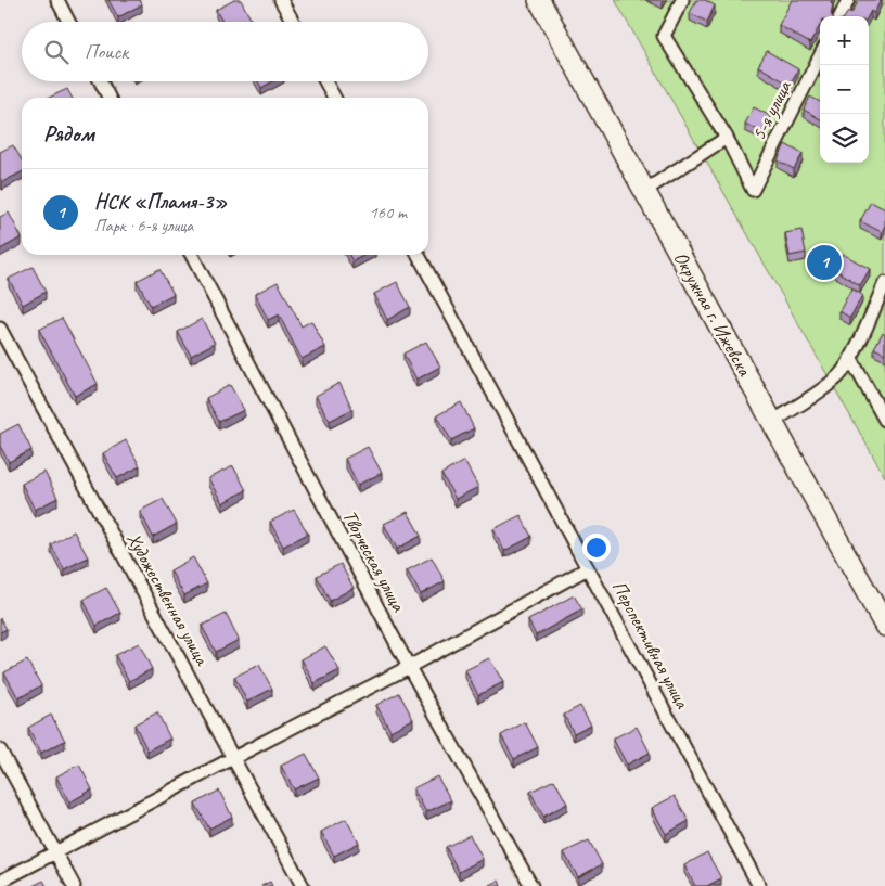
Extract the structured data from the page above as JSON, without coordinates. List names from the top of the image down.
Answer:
{
  "streets": {
    "main road": ["Окружная г. Ижевска"],
    "street": [
      "5-я улица",
      "Творческая улица",
      "Художественная улица",
      "Перспективная улица"
    ]
  },
  "page": {
    "map_buttons": ["+", "−"],
    "search": "Поиск",
    "heading": "Рядом",
    "list": [
      {
        "mark": "1",
        "name": "НСК «Пламя-3»",
        "note": "Парк · 6-я улица",
        "value": "160 m"
      }
    ],
    "pins": "1"
  }
}
